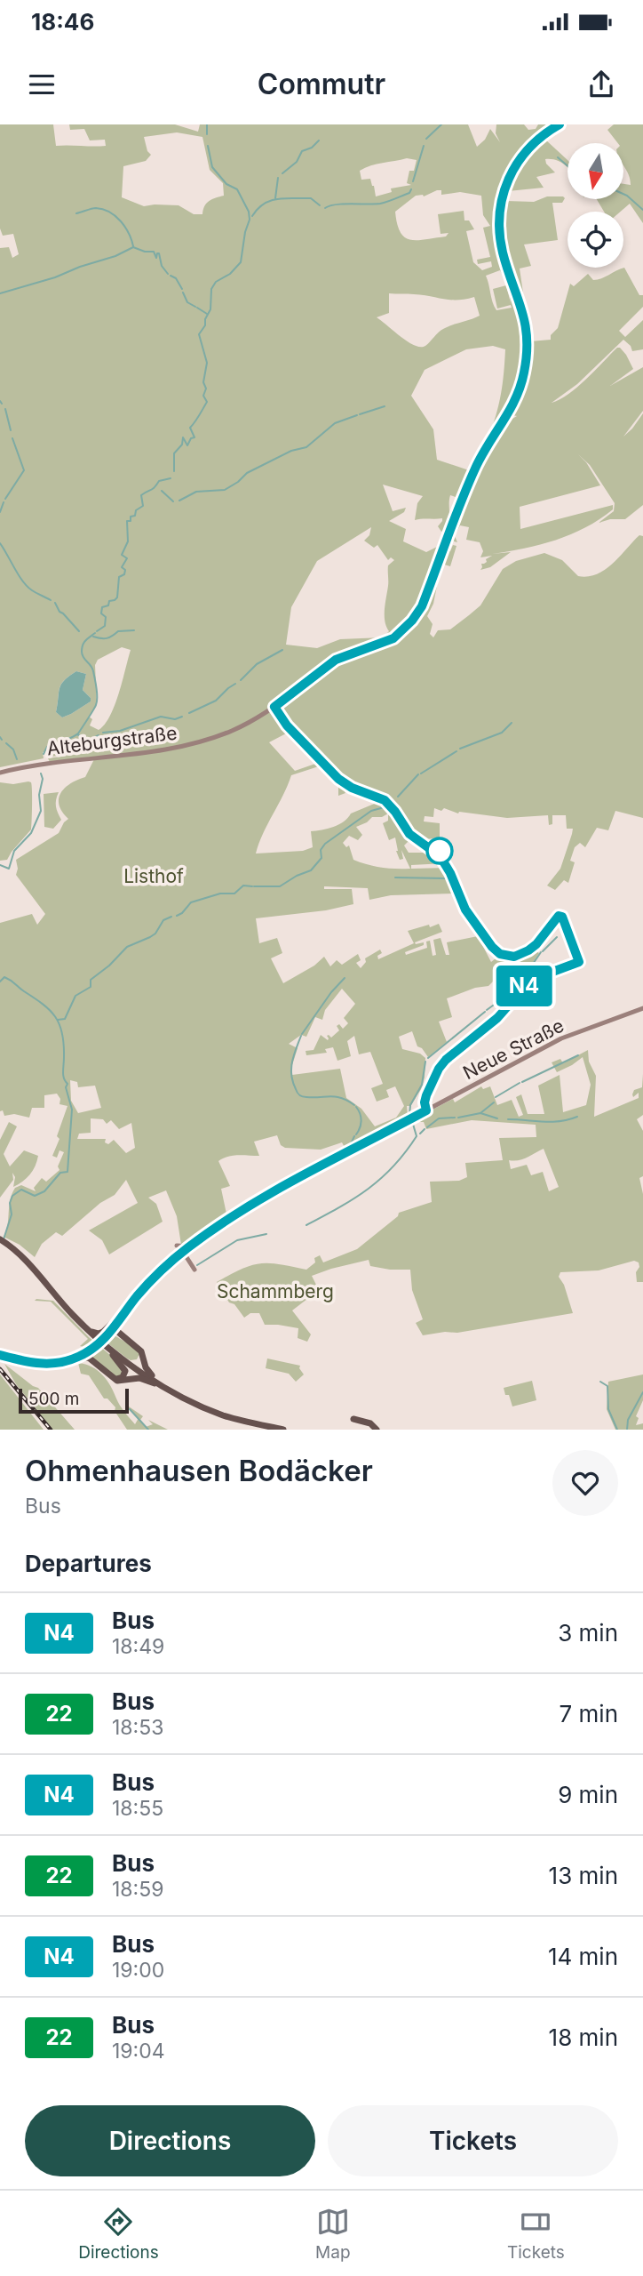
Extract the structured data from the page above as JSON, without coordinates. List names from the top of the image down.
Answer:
{
  "streets": {
    "main road": ["Alteburgstraße", "Neue Straße"]
  },
  "parks": ["Listhof", "Schammberg"],
  "lines": ["bus line N4"],
  "scale_bar": "500 m",
  "north": "bottom",
  "page": {
    "status": "18:46",
    "header": "Commutr",
    "on_map": "N4",
    "scale": "500 m",
    "heading": [
      ["Ohmenhausen Bodäcker", "Bus"],
      "Departures"
    ],
    "list": [
      {
        "mark": "N4",
        "name": "Bus",
        "note": "18:49",
        "value": "3 min"
      },
      {
        "mark": "22",
        "name": "Bus",
        "note": "18:53",
        "value": "7 min"
      },
      {
        "mark": "N4",
        "name": "Bus",
        "note": "18:55",
        "value": "9 min"
      },
      {
        "mark": "22",
        "name": "Bus",
        "note": "18:59",
        "value": "13 min"
      },
      {
        "mark": "N4",
        "name": "Bus",
        "note": "19:00",
        "value": "14 min"
      },
      {
        "mark": "22",
        "name": "Bus",
        "note": "19:04",
        "value": "18 min"
      }
    ],
    "buttons": ["Directions", "Tickets"],
    "tabs": ["Directions", "Map", "Tickets"]
  }
}
